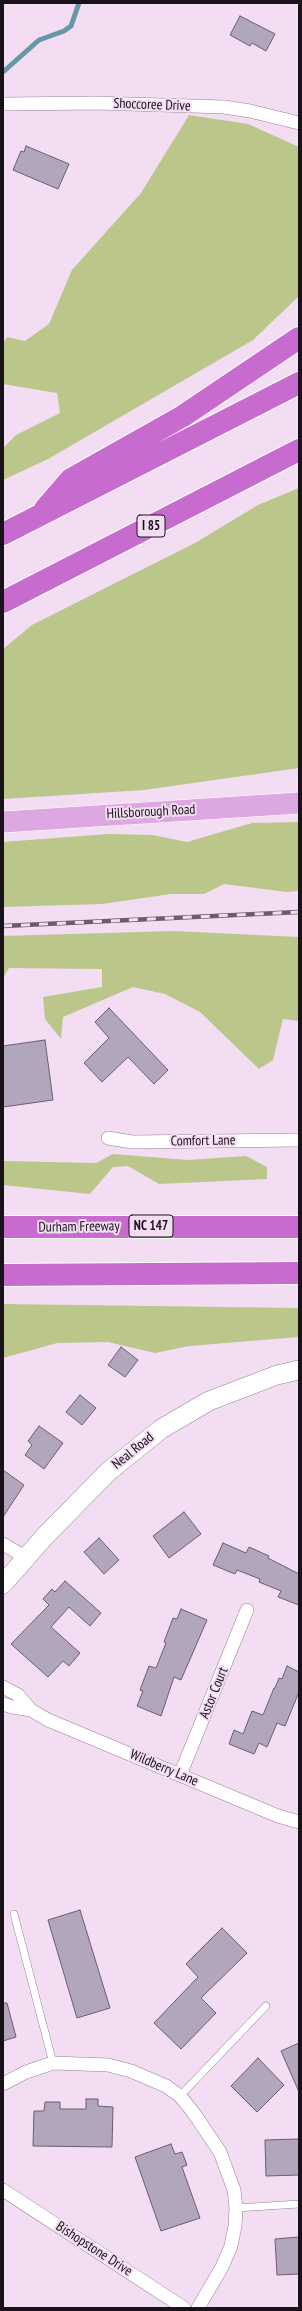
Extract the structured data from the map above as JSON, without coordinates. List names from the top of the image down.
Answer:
{
  "streets": {
    "highway": ["I 85", "NC 147", "Durham Freeway"],
    "main road": ["Hillsborough Road"],
    "street": [
      "Shoccoree Drive",
      "Comfort Lane",
      "Neal Road",
      "Astor Court",
      "Wildberry Lane",
      "Bishopstone Drive"
    ]
  },
  "crossings": [
    ["Astor Court", "Wildberry Lane"]
  ]
}
